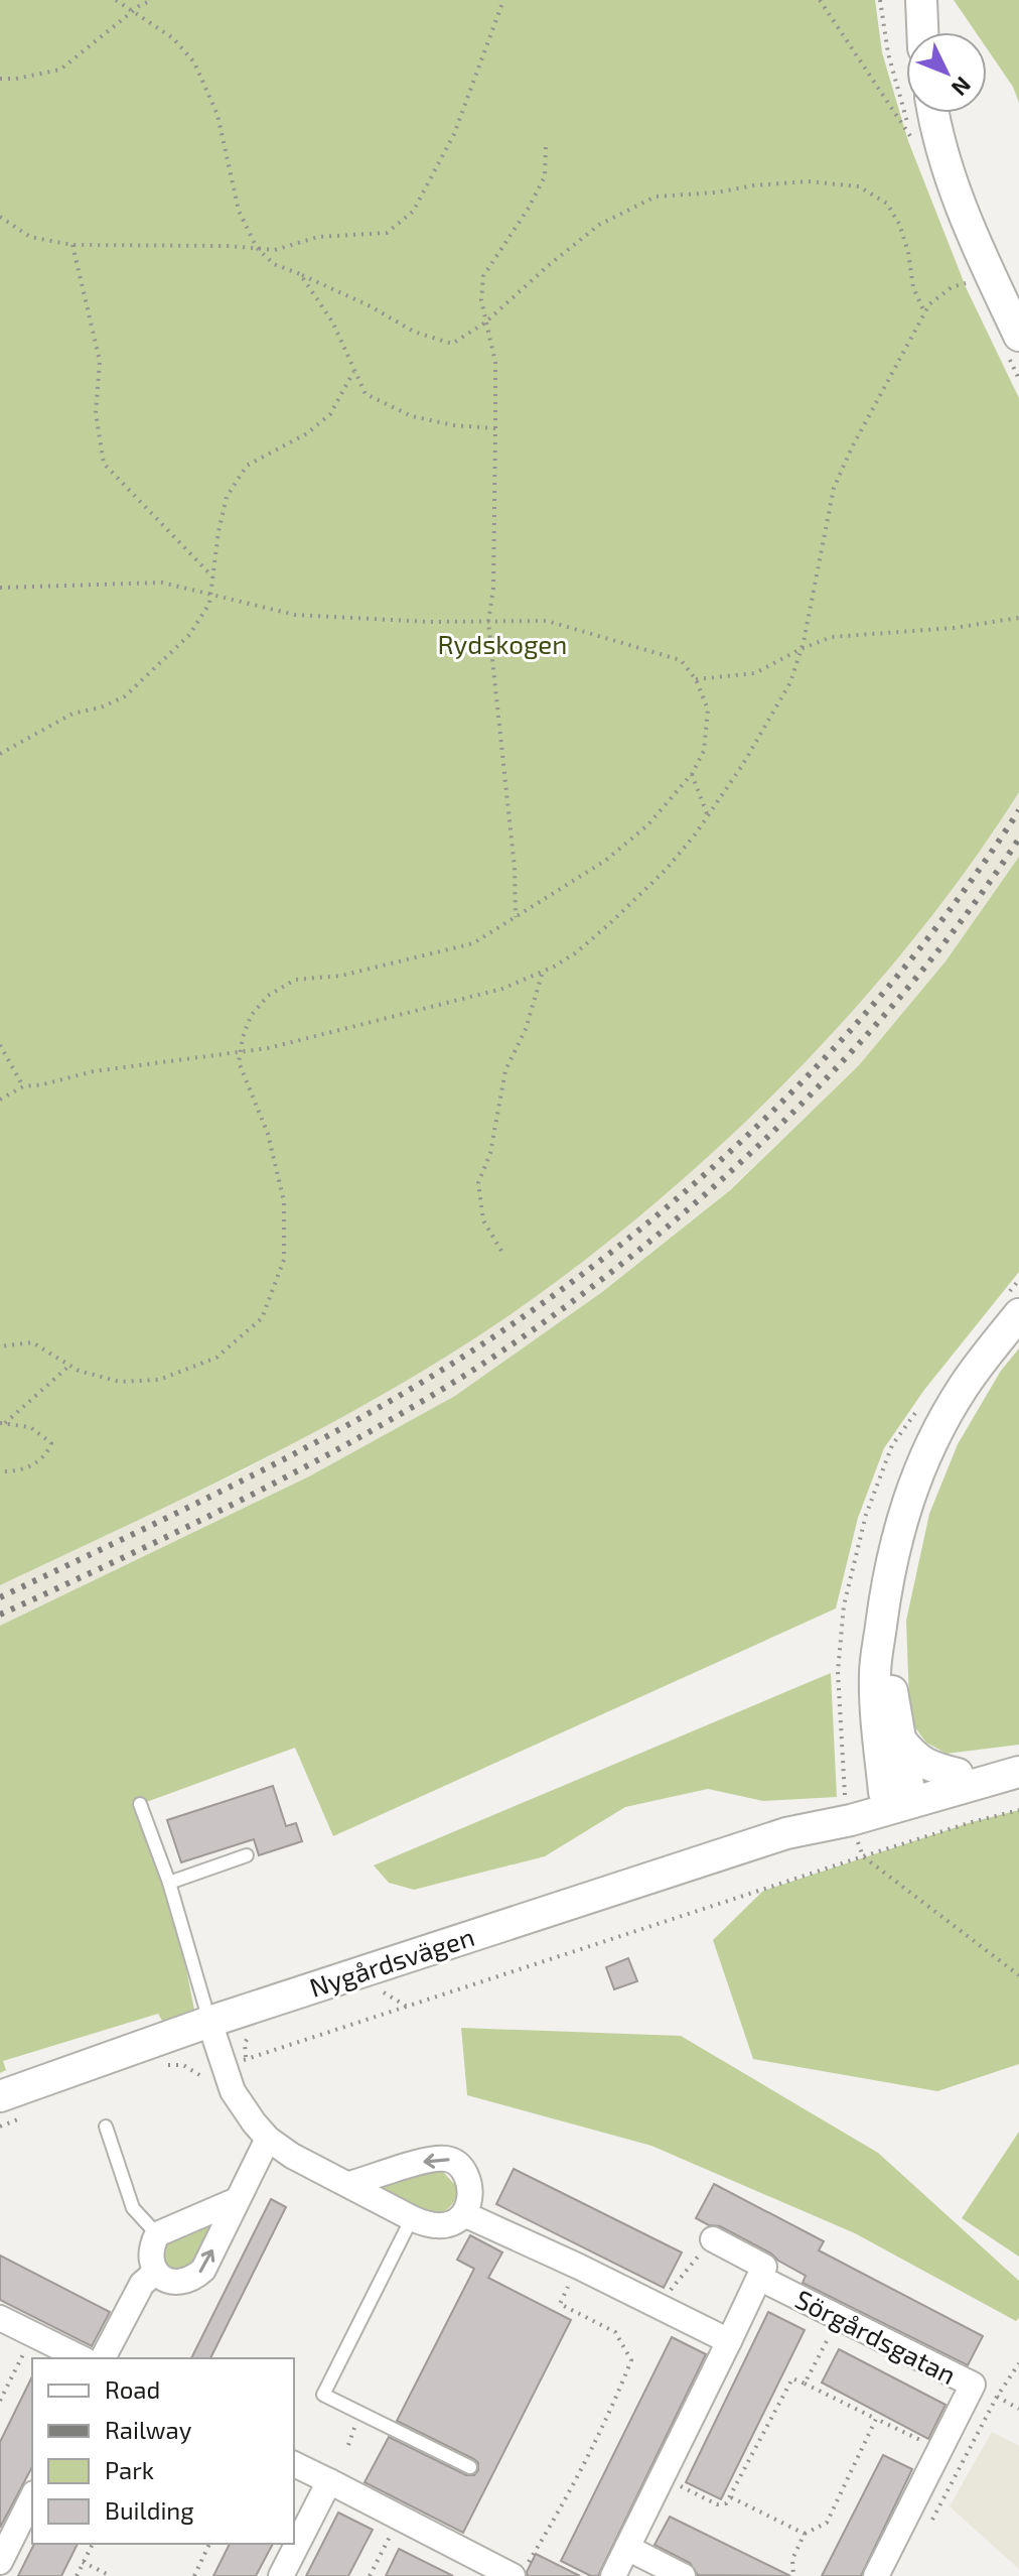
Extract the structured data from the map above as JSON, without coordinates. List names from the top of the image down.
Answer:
{
  "streets": {
    "street": ["Nygårdsvägen", "Sörgårdsgatan"]
  },
  "parks": ["Rydskogen"],
  "legend": [
    "Road",
    "Railway",
    "Park",
    "Building"
  ],
  "north": "bottom right"
}
